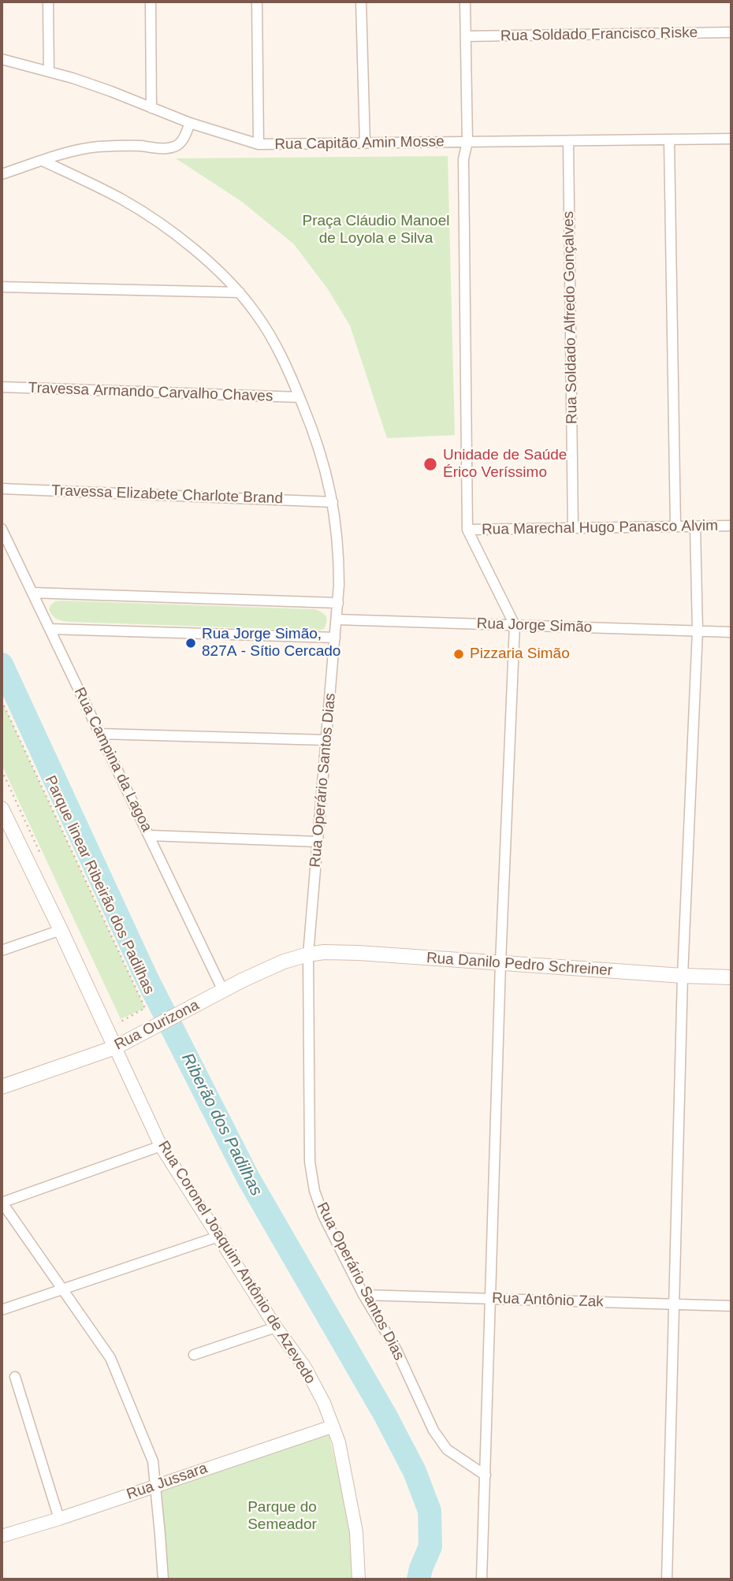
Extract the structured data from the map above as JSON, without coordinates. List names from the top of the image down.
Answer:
{
  "streets": {
    "main road": ["Rua Danilo Pedro Schreiner", "Rua Ourizona", "Rua Coronel Joaquim Antônio de Azevedo"],
    "street": [
      "Rua Soldado Francisco Riske",
      "Rua Capitão Amin Mosse",
      "Rua Soldado Alfredo Gonçalves",
      "Travessa Armando Carvalho Chaves",
      "Travessa Elizabete Charlote Brand",
      "Rua Marechal Hugo Panasco Alvim",
      "Rua Jorge Simão",
      "Rua Campina da Lagoa",
      "Rua Operário Santos Dias",
      "Rua Antônio Zak",
      "Rua Jussara"
    ],
    "path": ["Parque linear Ribeirão dos Padilhas"]
  },
  "crossings": [
    ["Rua Capitão Amin Mosse", "Rua Soldado Alfredo Gonçalves"],
    ["Rua Soldado Alfredo Gonçalves", "Rua Marechal Hugo Panasco Alvim"],
    ["Travessa Armando Carvalho Chaves", "Rua Operário Santos Dias"],
    ["Travessa Elizabete Charlote Brand", "Rua Operário Santos Dias"],
    ["Rua Jorge Simão", "Rua Operário Santos Dias"],
    ["Rua Campina da Lagoa", "Rua Ourizona"],
    ["Rua Operário Santos Dias", "Rua Danilo Pedro Schreiner"],
    ["Rua Operário Santos Dias", "Rua Ourizona"],
    ["Rua Operário Santos Dias", "Rua Antônio Zak"],
    ["Parque linear Ribeirão dos Padilhas", "Rua Coronel Joaquim Antônio de Azevedo"],
    ["Rua Danilo Pedro Schreiner", "Rua Ourizona"],
    ["Rua Ourizona", "Rua Coronel Joaquim Antônio de Azevedo"],
    ["Rua Coronel Joaquim Antônio de Azevedo", "Rua Jussara"]
  ],
  "water": ["Riberão dos Padilhas"],
  "parks": ["Praça Cláudio Manoel de Loyola e Silva", "Parque do Semeador"],
  "places": ["Unidade de Saúde Érico Veríssimo", "Rua Jorge Simão, 827A - Sítio Cercado", "Pizzaria Simão"]
}
